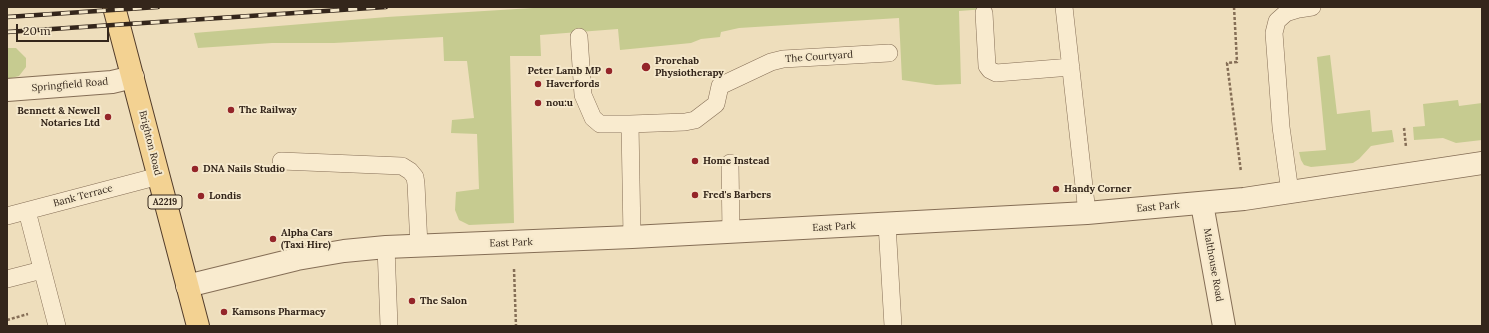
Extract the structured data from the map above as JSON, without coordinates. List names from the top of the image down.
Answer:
{
  "streets": {
    "main road": ["Brighton Road", "A2219"],
    "street": ["Springfield Road", "East Park", "Malthouse Road"],
    "lane": ["The Courtyard", "Bank Terrace"]
  },
  "crossings": [
    ["Springfield Road", "Brighton Road"],
    ["Brighton Road", "Bank Terrace"],
    ["Brighton Road", "East Park"],
    ["East Park", "Malthouse Road"]
  ],
  "places": [
    "Prorehab Physiotherapy",
    "Peter Lamb MP",
    "Haverfords",
    "nou:u",
    "The Railway",
    "Bennett & Newell Notaries Ltd",
    "Home Instead",
    "DNA Nails Studio",
    "Handy Corner",
    "Fred's Barbers",
    "Londis",
    "Alpha Cars (Taxi Hire)",
    "The Salon",
    "Kamsons Pharmacy"
  ],
  "scale_bar": "20 m"
}
